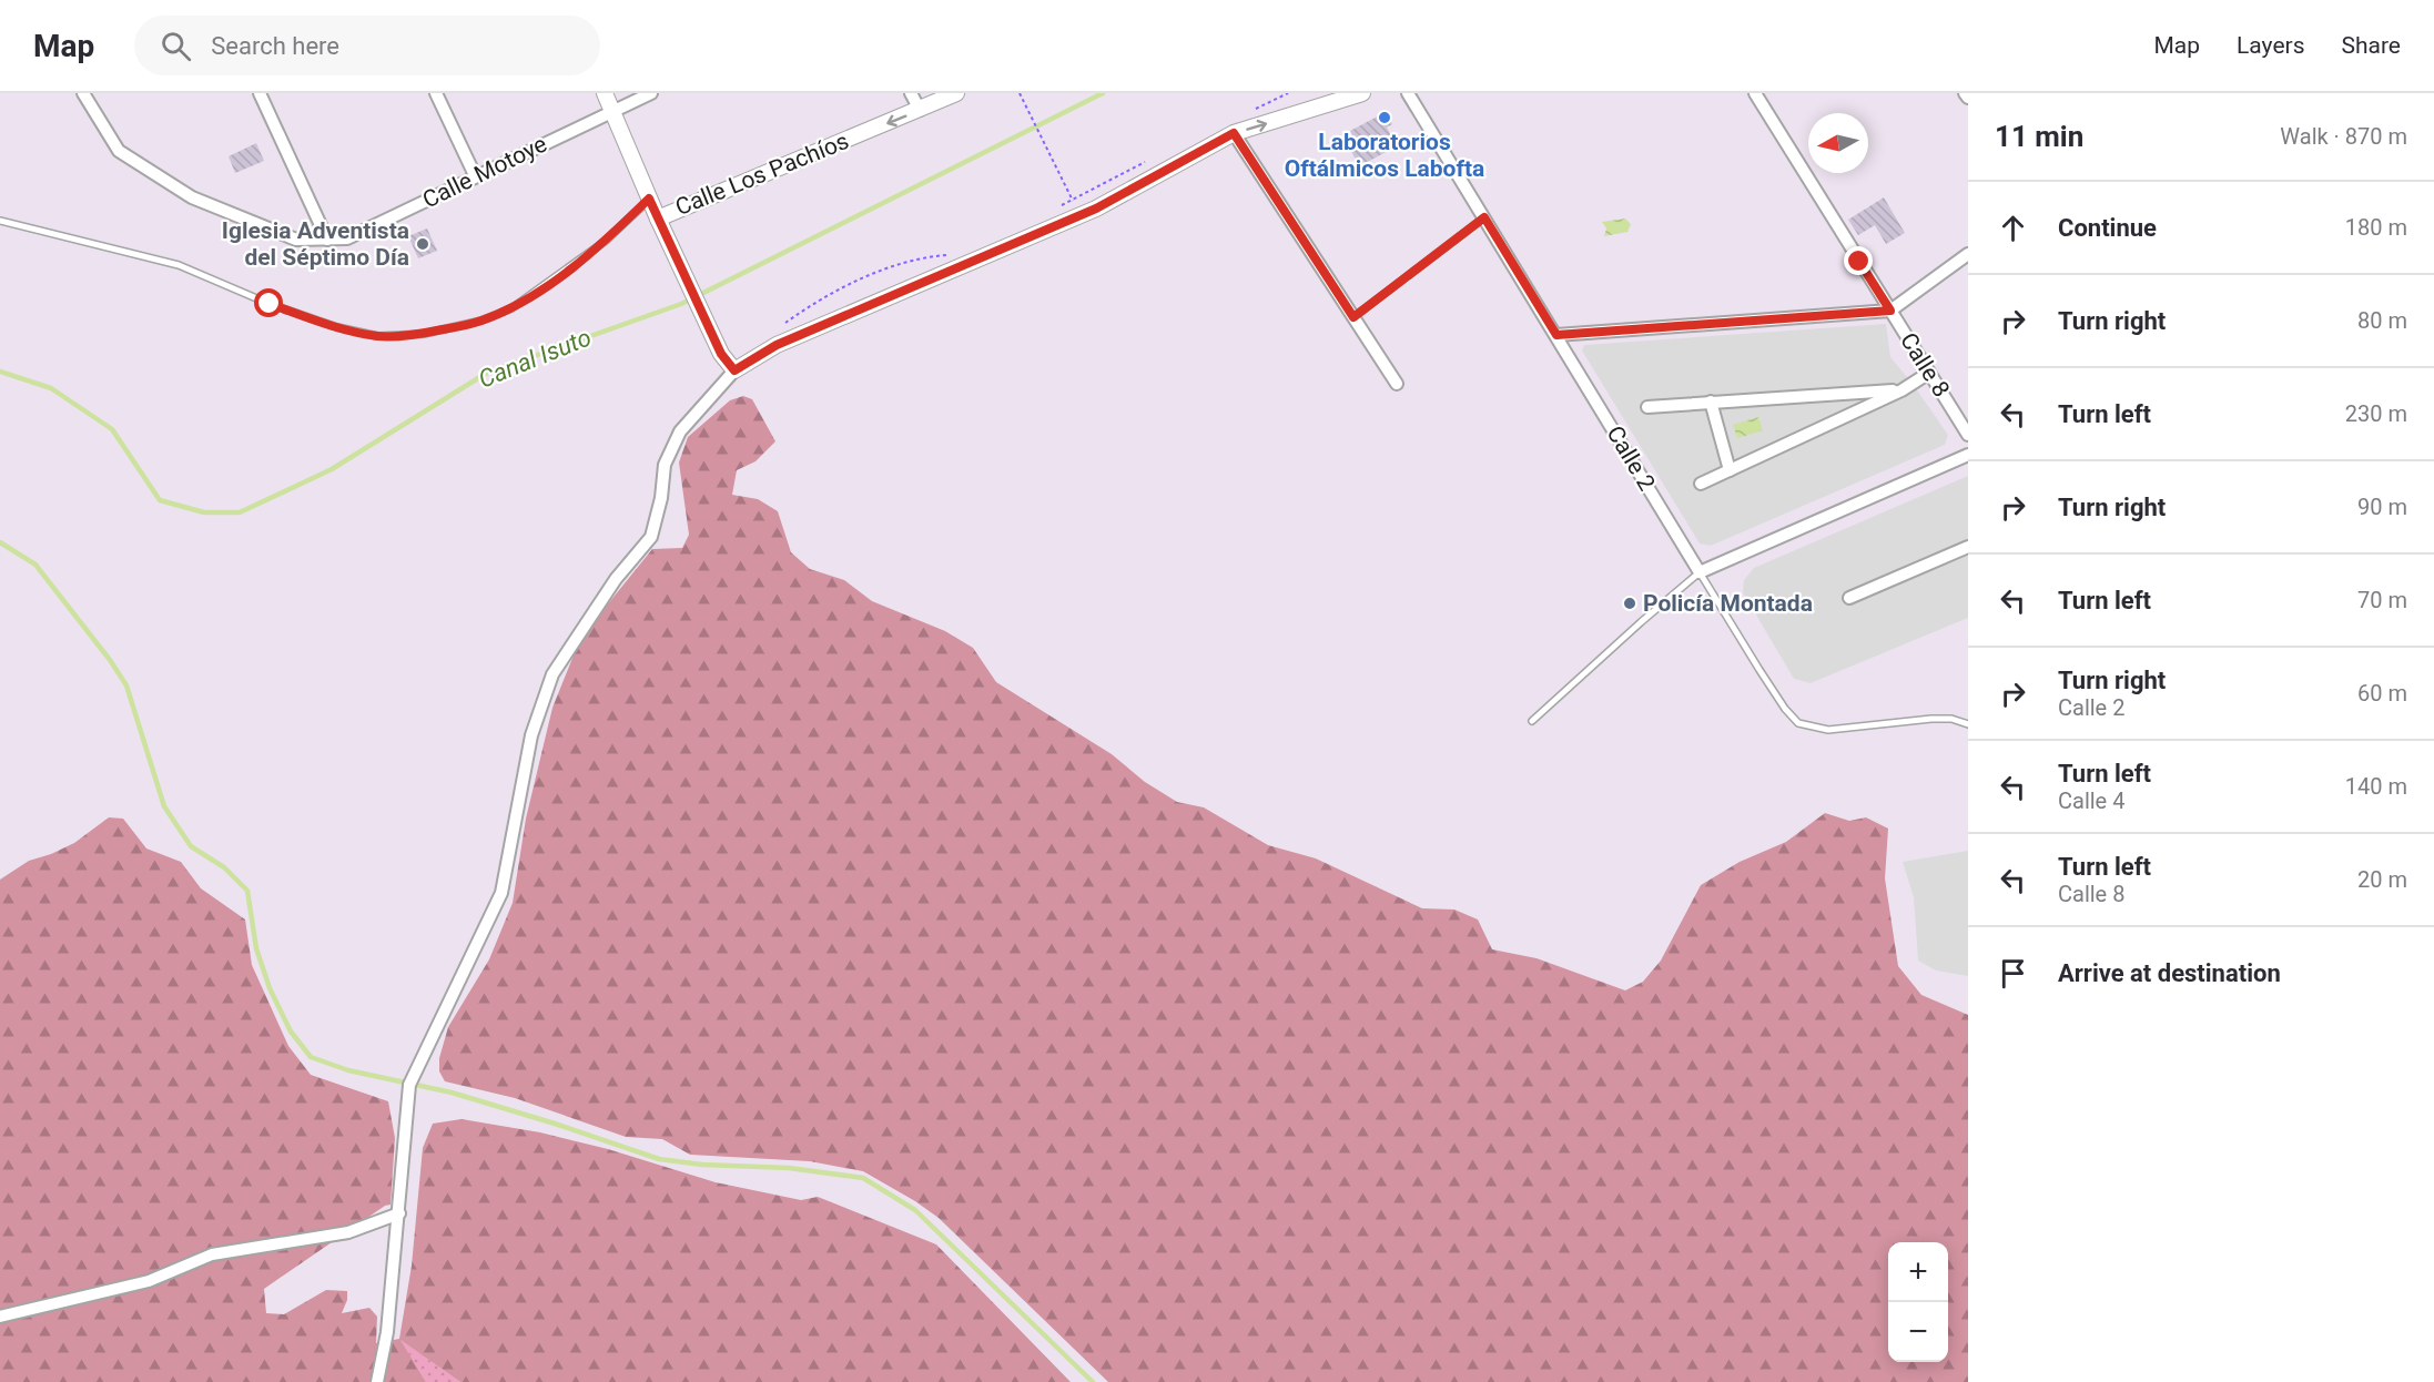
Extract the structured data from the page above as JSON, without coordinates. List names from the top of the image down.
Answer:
{
  "streets": {
    "street": [
      "Calle Motoye",
      "Calle Los Pachíos",
      "Calle 8",
      "Calle 2"
    ]
  },
  "crossings": [
    ["Calle Motoye", "Calle Los Pachíos"]
  ],
  "one_way": ["Calle Los Pachíos"],
  "water": ["Canal Isuto"],
  "places": ["Laboratorios Oftálmicos Labofta", "Iglesia Adventista del Séptimo Día", "Policía Montada"],
  "north": "left",
  "page": {
    "header": "Map",
    "search": "Search here",
    "nav": ["Map", "Layers", "Share"],
    "heading": ["11 min", "Walk · 870 m"],
    "list": [
      ["Continue", "180 m"],
      ["Turn right", "80 m"],
      ["Turn left", "230 m"],
      ["Turn right", "90 m"],
      ["Turn left", "70 m"],
      ["Turn right", "Calle 2", "60 m"],
      ["Turn left", "Calle 4", "140 m"],
      ["Turn left", "Calle 8", "20 m"],
      "Arrive at destination"
    ],
    "map_buttons": ["+", "−"]
  }
}
